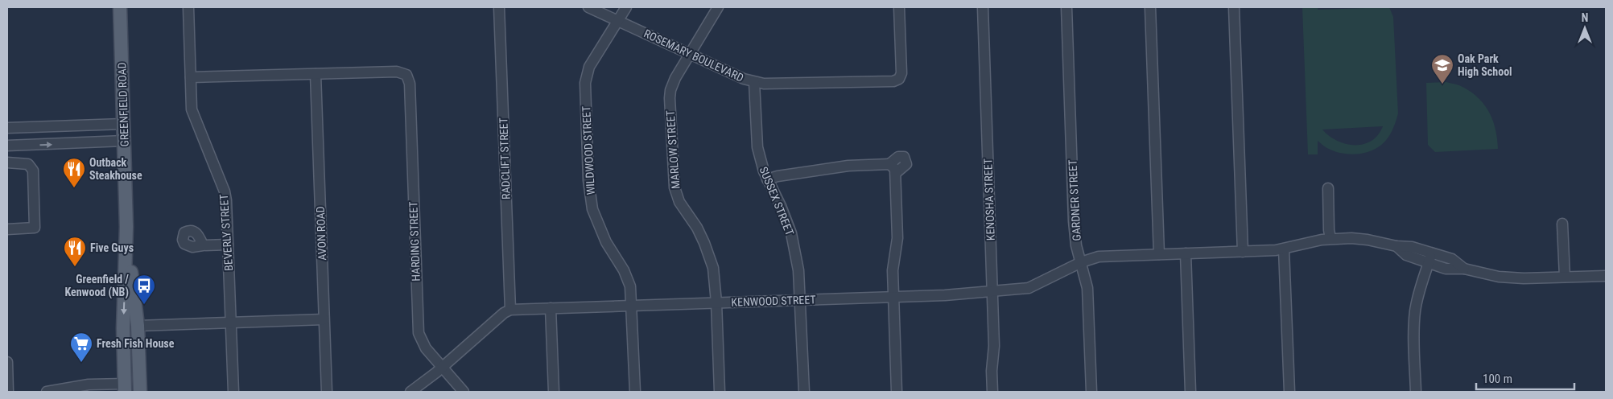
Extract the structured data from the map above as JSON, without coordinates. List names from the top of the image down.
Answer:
{
  "streets": {
    "main road": ["GREENFIELD ROAD"],
    "street": [
      "ROSEMARY BOULEVARD",
      "MARLOW STREET",
      "WILDWOOD STREET",
      "RADCLIFT STREET",
      "KENOSHA STREET",
      "GARDNER STREET",
      "SUSSEX STREET",
      "BEVERLY STREET",
      "AVON ROAD",
      "HARDING STREET",
      "KENWOOD STREET"
    ]
  },
  "crossings": [
    ["ROSEMARY BOULEVARD", "MARLOW STREET"],
    ["ROSEMARY BOULEVARD", "WILDWOOD STREET"],
    ["ROSEMARY BOULEVARD", "SUSSEX STREET"],
    ["MARLOW STREET", "KENWOOD STREET"],
    ["WILDWOOD STREET", "KENWOOD STREET"],
    ["RADCLIFT STREET", "KENWOOD STREET"],
    ["KENOSHA STREET", "KENWOOD STREET"],
    ["GARDNER STREET", "KENWOOD STREET"],
    ["SUSSEX STREET", "KENWOOD STREET"],
    ["AVON ROAD", "HARDING STREET"]
  ],
  "places": {
    "school or university": ["Oak Park High School"],
    "restaurant": ["Outback Steakhouse", "Five Guys"],
    "bus stop": ["Greenfield / Kenwood (NB)"],
    "supermarket": ["Fresh Fish House"]
  },
  "scale_bar": "100 m",
  "north": "top"
}
